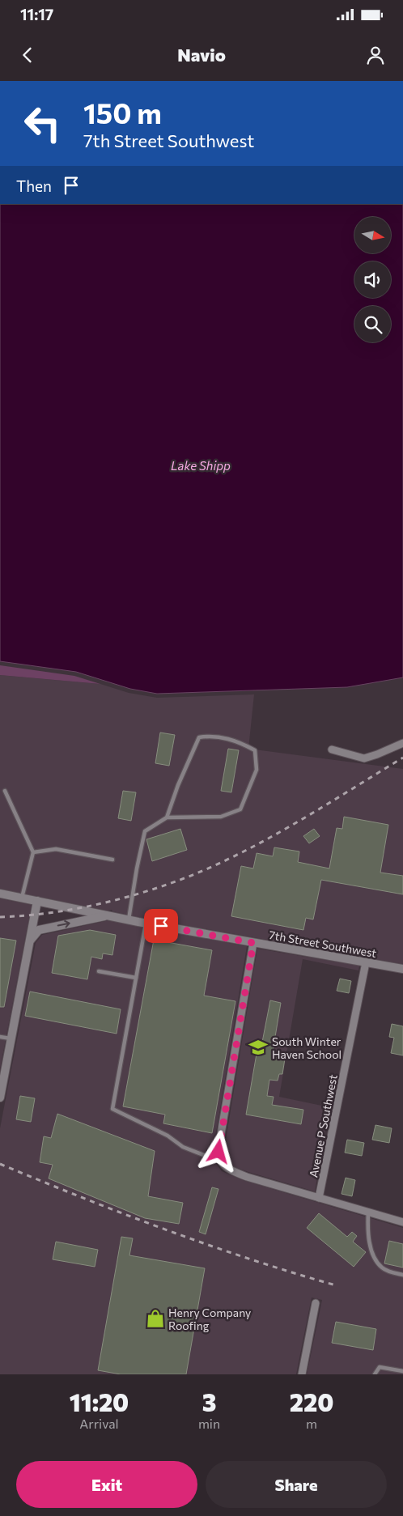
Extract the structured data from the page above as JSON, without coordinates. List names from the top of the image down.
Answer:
{
  "streets": {
    "street": ["7th Street Southwest", "Avenue P Southwest"]
  },
  "crossings": [
    ["7th Street Southwest", "Avenue P Southwest"]
  ],
  "water": ["Lake Shipp"],
  "places": {
    "school or university": ["South Winter Haven School"],
    "shop": ["Henry Company Roofing"]
  },
  "north": "right",
  "page": {
    "status": "11:17",
    "header": "Navio",
    "turn": ["150 m", "7th Street Southwest"],
    "then": "Then",
    "eta": [
      "11:20",
      "Arrival",
      "3",
      "min",
      "220",
      "m"
    ],
    "buttons": ["Exit", "Share"]
  }
}
